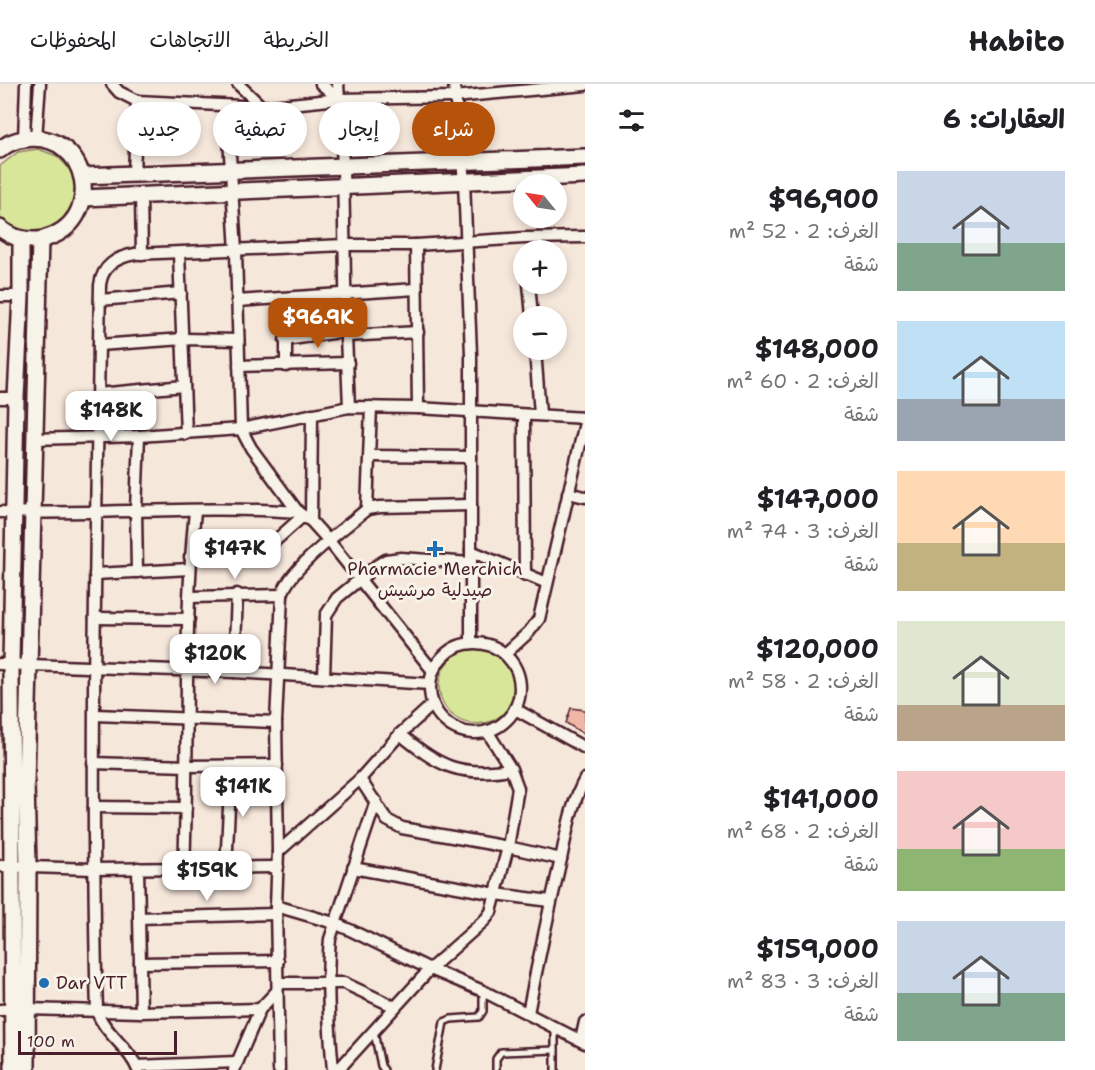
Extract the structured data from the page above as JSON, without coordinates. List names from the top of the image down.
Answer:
{
  "places": {
    "health": ["Pharmacie Merchich صيدلية مرشيش"],
    "other": ["Dar VTT"]
  },
  "scale_bar": "100 m",
  "north": "top left",
  "page": {
    "header": "Habito",
    "nav": ["الخريطة", "الاتجاهات", "المحفوظات"],
    "heading": "العقارات: 6",
    "chip": [
      "شراء",
      "إيجار",
      "تصفية",
      "جديد"
    ],
    "list": [
      {
        "name": "$96,900",
        "note": "الغرف: 2 · 52 m² · شقة"
      },
      {
        "name": "$148,000",
        "note": "الغرف: 2 · 60 m² · شقة"
      },
      {
        "name": "$147,000",
        "note": "الغرف: 3 · 74 m² · شقة"
      },
      {
        "name": "$120,000",
        "note": "الغرف: 2 · 58 m² · شقة"
      },
      {
        "name": "$141,000",
        "note": "الغرف: 2 · 68 m² · شقة"
      },
      {
        "name": "$159,000",
        "note": "الغرف: 3 · 83 m² · شقة"
      }
    ],
    "map_buttons": ["+", "−"],
    "price": [
      "$96.9K",
      "$148K",
      "$147K",
      "$120K",
      "$141K",
      "$159K"
    ],
    "scale": "100 m"
  }
}
